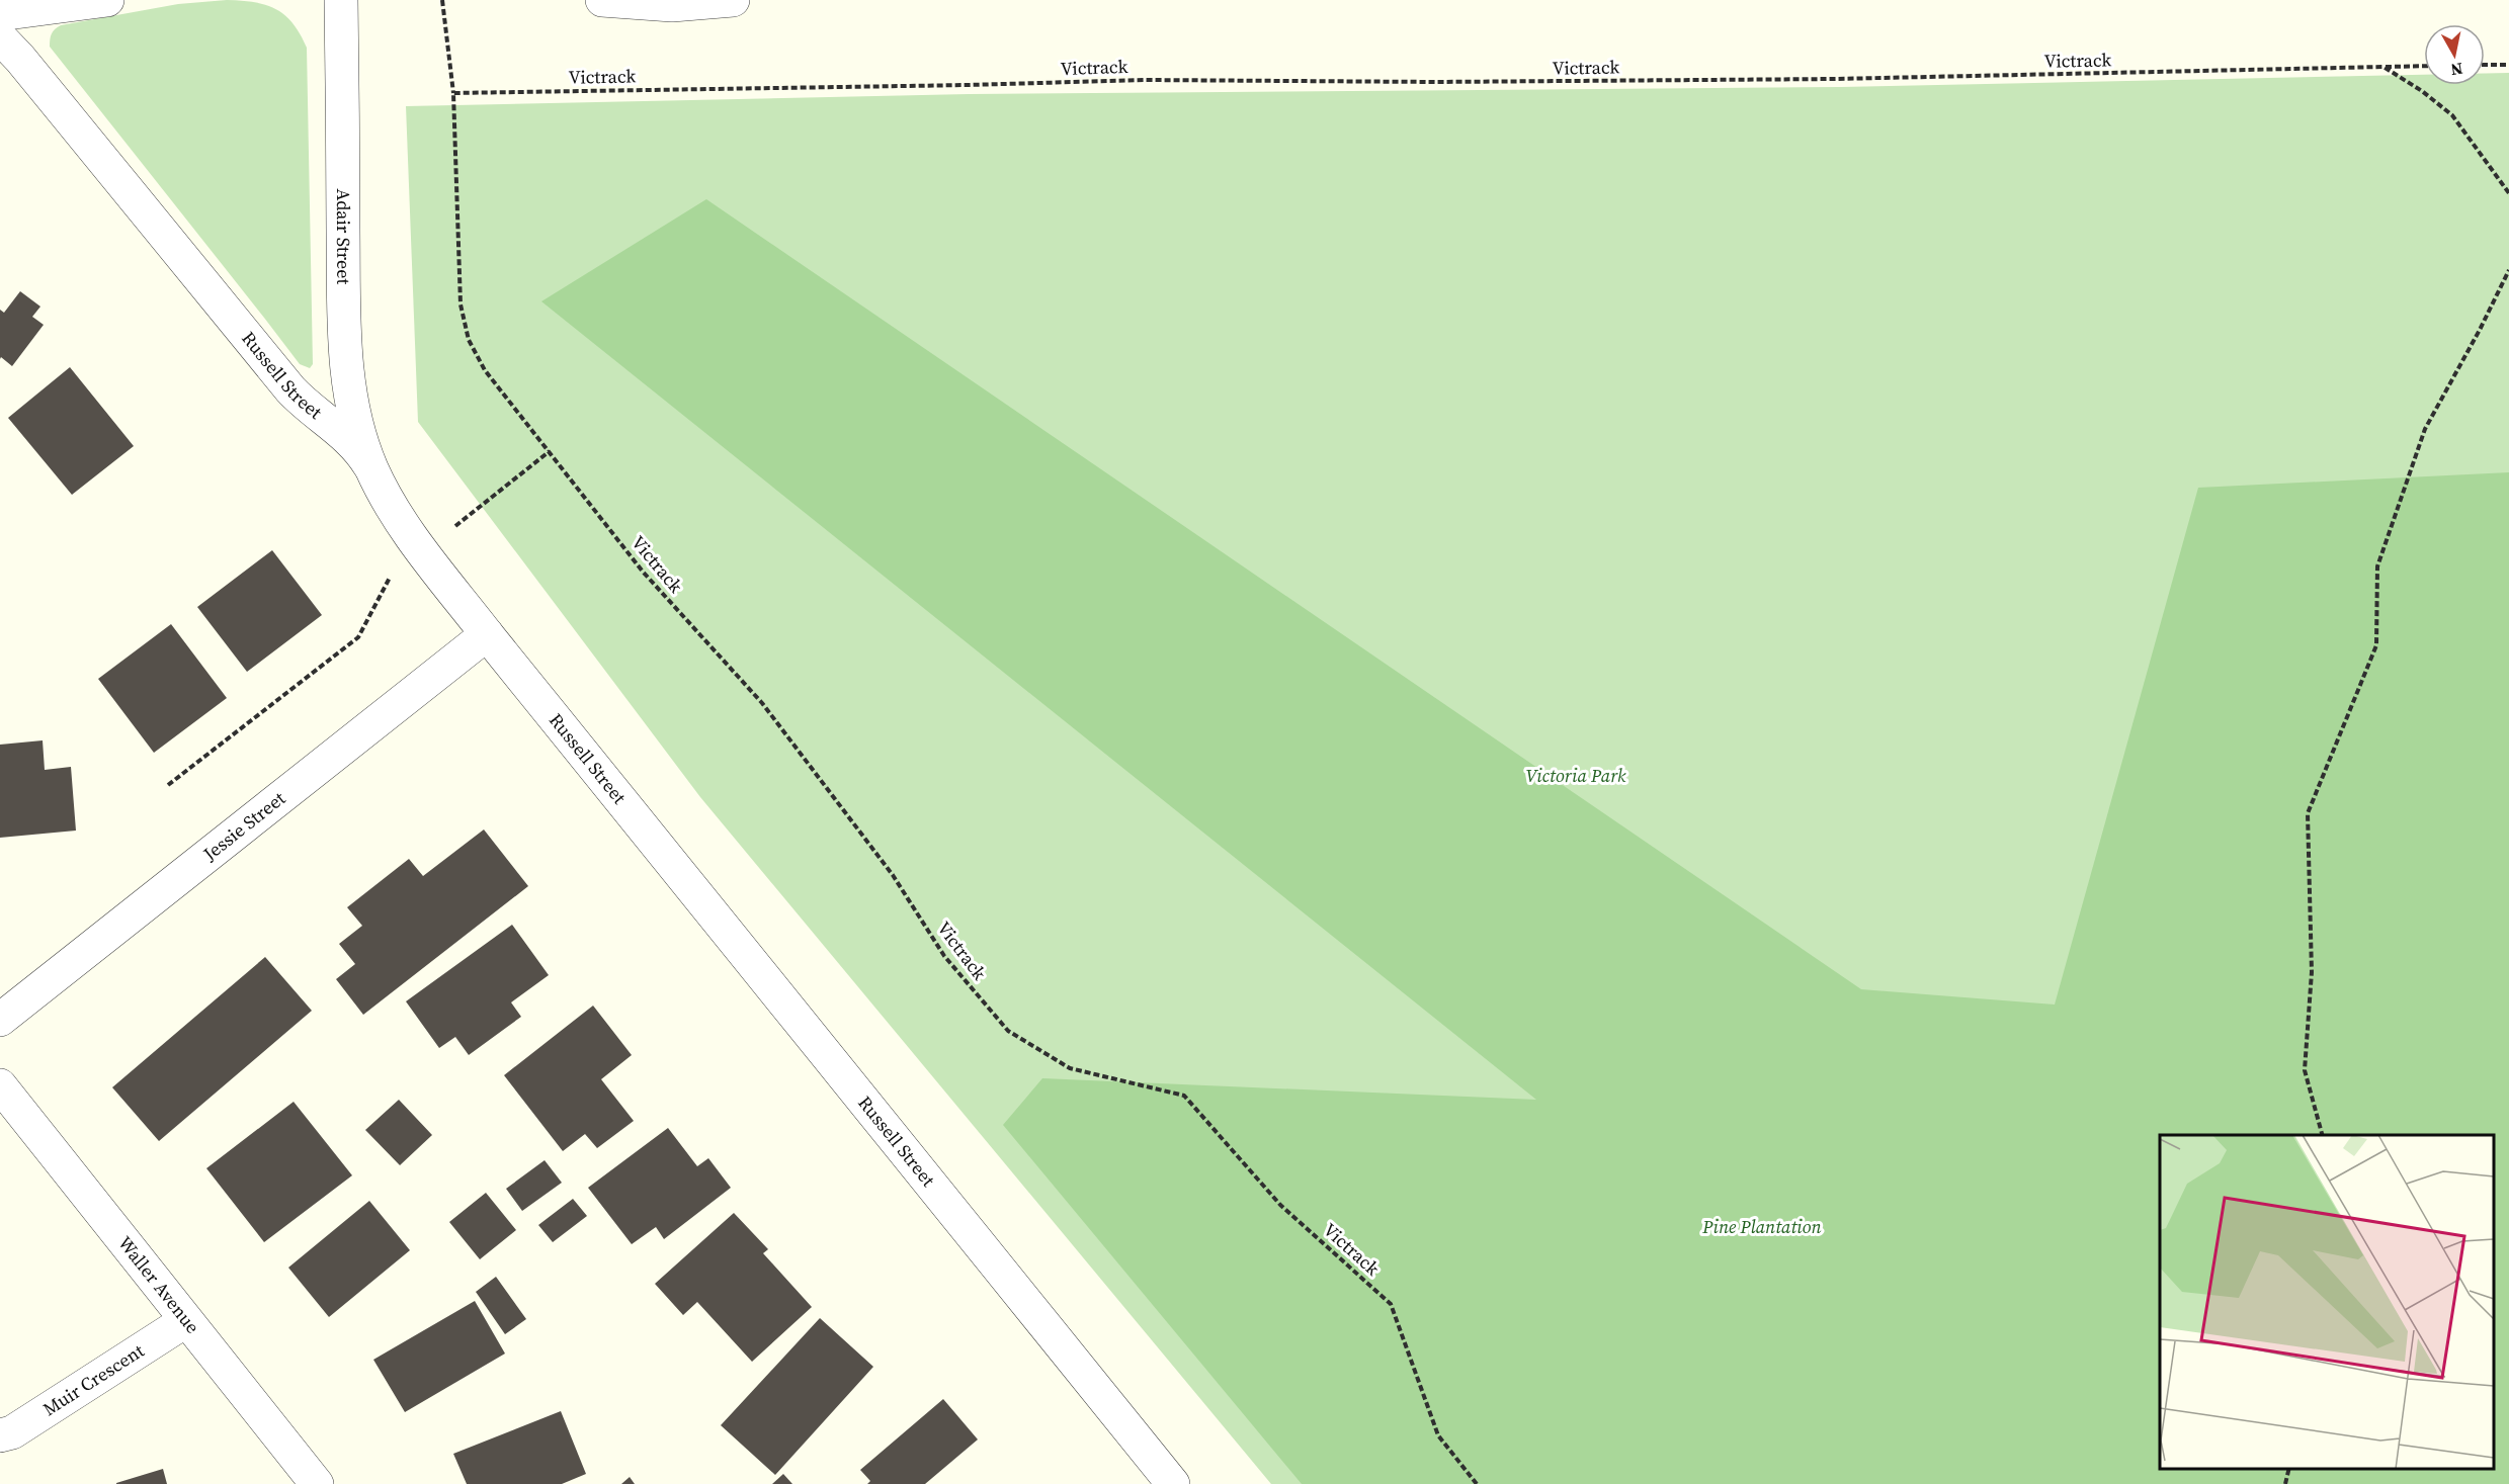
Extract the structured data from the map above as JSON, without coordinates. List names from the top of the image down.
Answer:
{
  "streets": {
    "street": [
      "Adair Street",
      "Russell Street",
      "Jessie Street",
      "Waller Avenue",
      "Muir Crescent"
    ],
    "path": ["Victrack"]
  },
  "crossings": [
    ["Adair Street", "Russell Street"],
    ["Russell Street", "Jessie Street"],
    ["Waller Avenue", "Muir Crescent"]
  ],
  "parks": ["Victoria Park", "Pine Plantation"],
  "north": "bottom"
}
